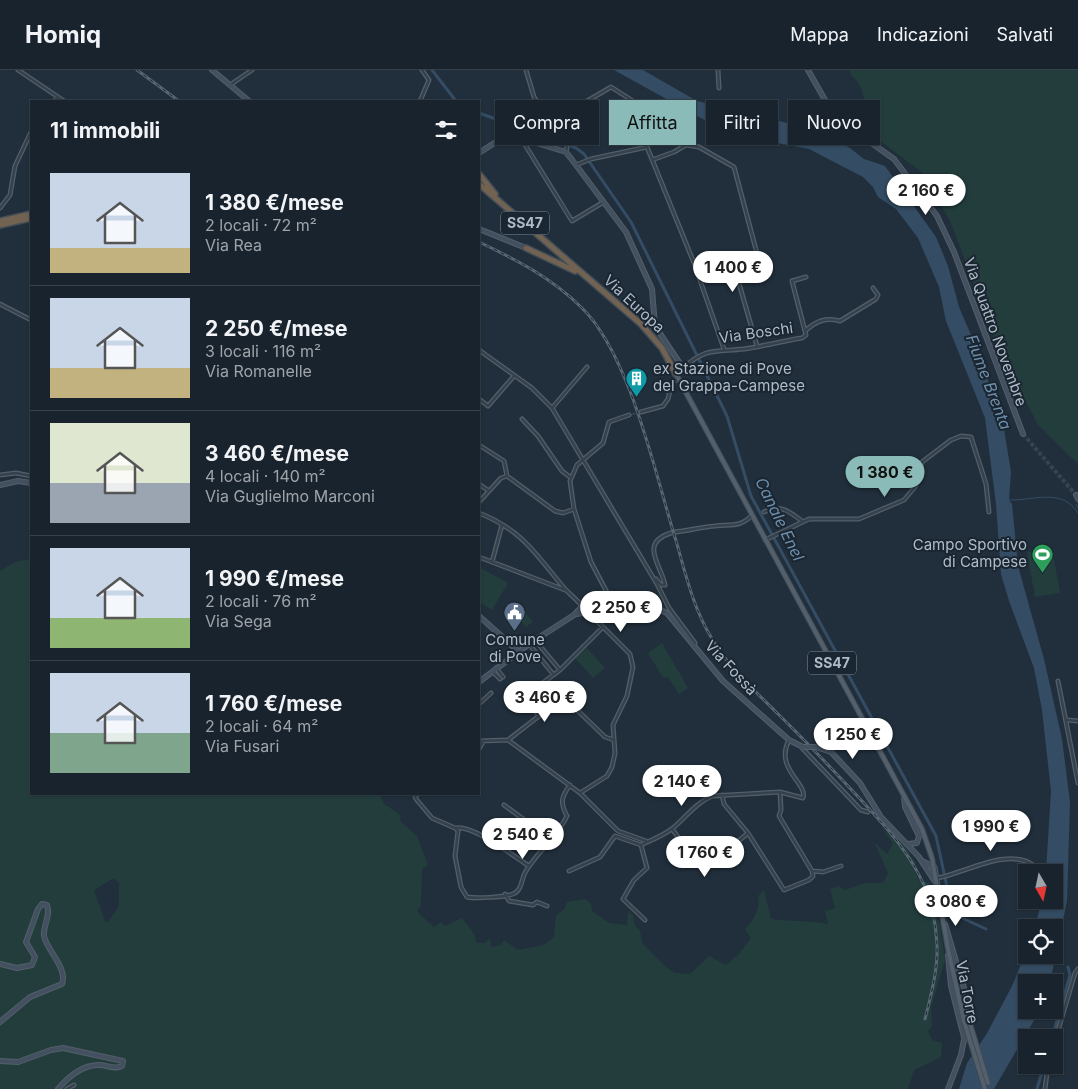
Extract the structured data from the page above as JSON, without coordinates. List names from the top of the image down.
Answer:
{
  "streets": {
    "highway": ["SS47", "Via Europa"],
    "main road": [
      "Via Quattro Novembre",
      "Via Boschi",
      "Via Fossà",
      "Via Torre"
    ]
  },
  "crossings": [
    ["SS47", "Via Europa"],
    ["SS47", "Via Torre"],
    ["Via Europa", "Via Boschi"]
  ],
  "water": ["Fiume Brenta", "Canale Enel"],
  "places": {
    "building": ["ex Stazione di Pove del Grappa-Campese"],
    "sports": ["Campo Sportivo di Campese"],
    "public building": ["Comune di Pove"]
  },
  "north": "bottom",
  "page": {
    "header": "Homiq",
    "nav": ["Mappa", "Indicazioni", "Salvati"],
    "chip": [
      "Compra",
      "Affitta",
      "Filtri",
      "Nuovo"
    ],
    "heading": "11 immobili",
    "list": [
      {
        "name": "1 380 €/mese",
        "note": "2 locali · 72 m² · Via Rea"
      },
      {
        "name": "2 250 €/mese",
        "note": "3 locali · 116 m² · Via Romanelle"
      },
      {
        "name": "3 460 €/mese",
        "note": "4 locali · 140 m² · Via Guglielmo Marconi"
      },
      {
        "name": "1 990 €/mese",
        "note": "2 locali · 76 m² · Via Sega"
      },
      {
        "name": "1 760 €/mese",
        "note": "2 locali · 64 m² · Via Fusari"
      }
    ],
    "price": [
      "2 160 €",
      "1 400 €",
      "1 380 €",
      "2 250 €",
      "3 460 €",
      "1 250 €",
      "2 140 €",
      "1 990 €",
      "2 540 €",
      "1 760 €",
      "3 080 €"
    ],
    "map_buttons": ["+", "−"]
  }
}
